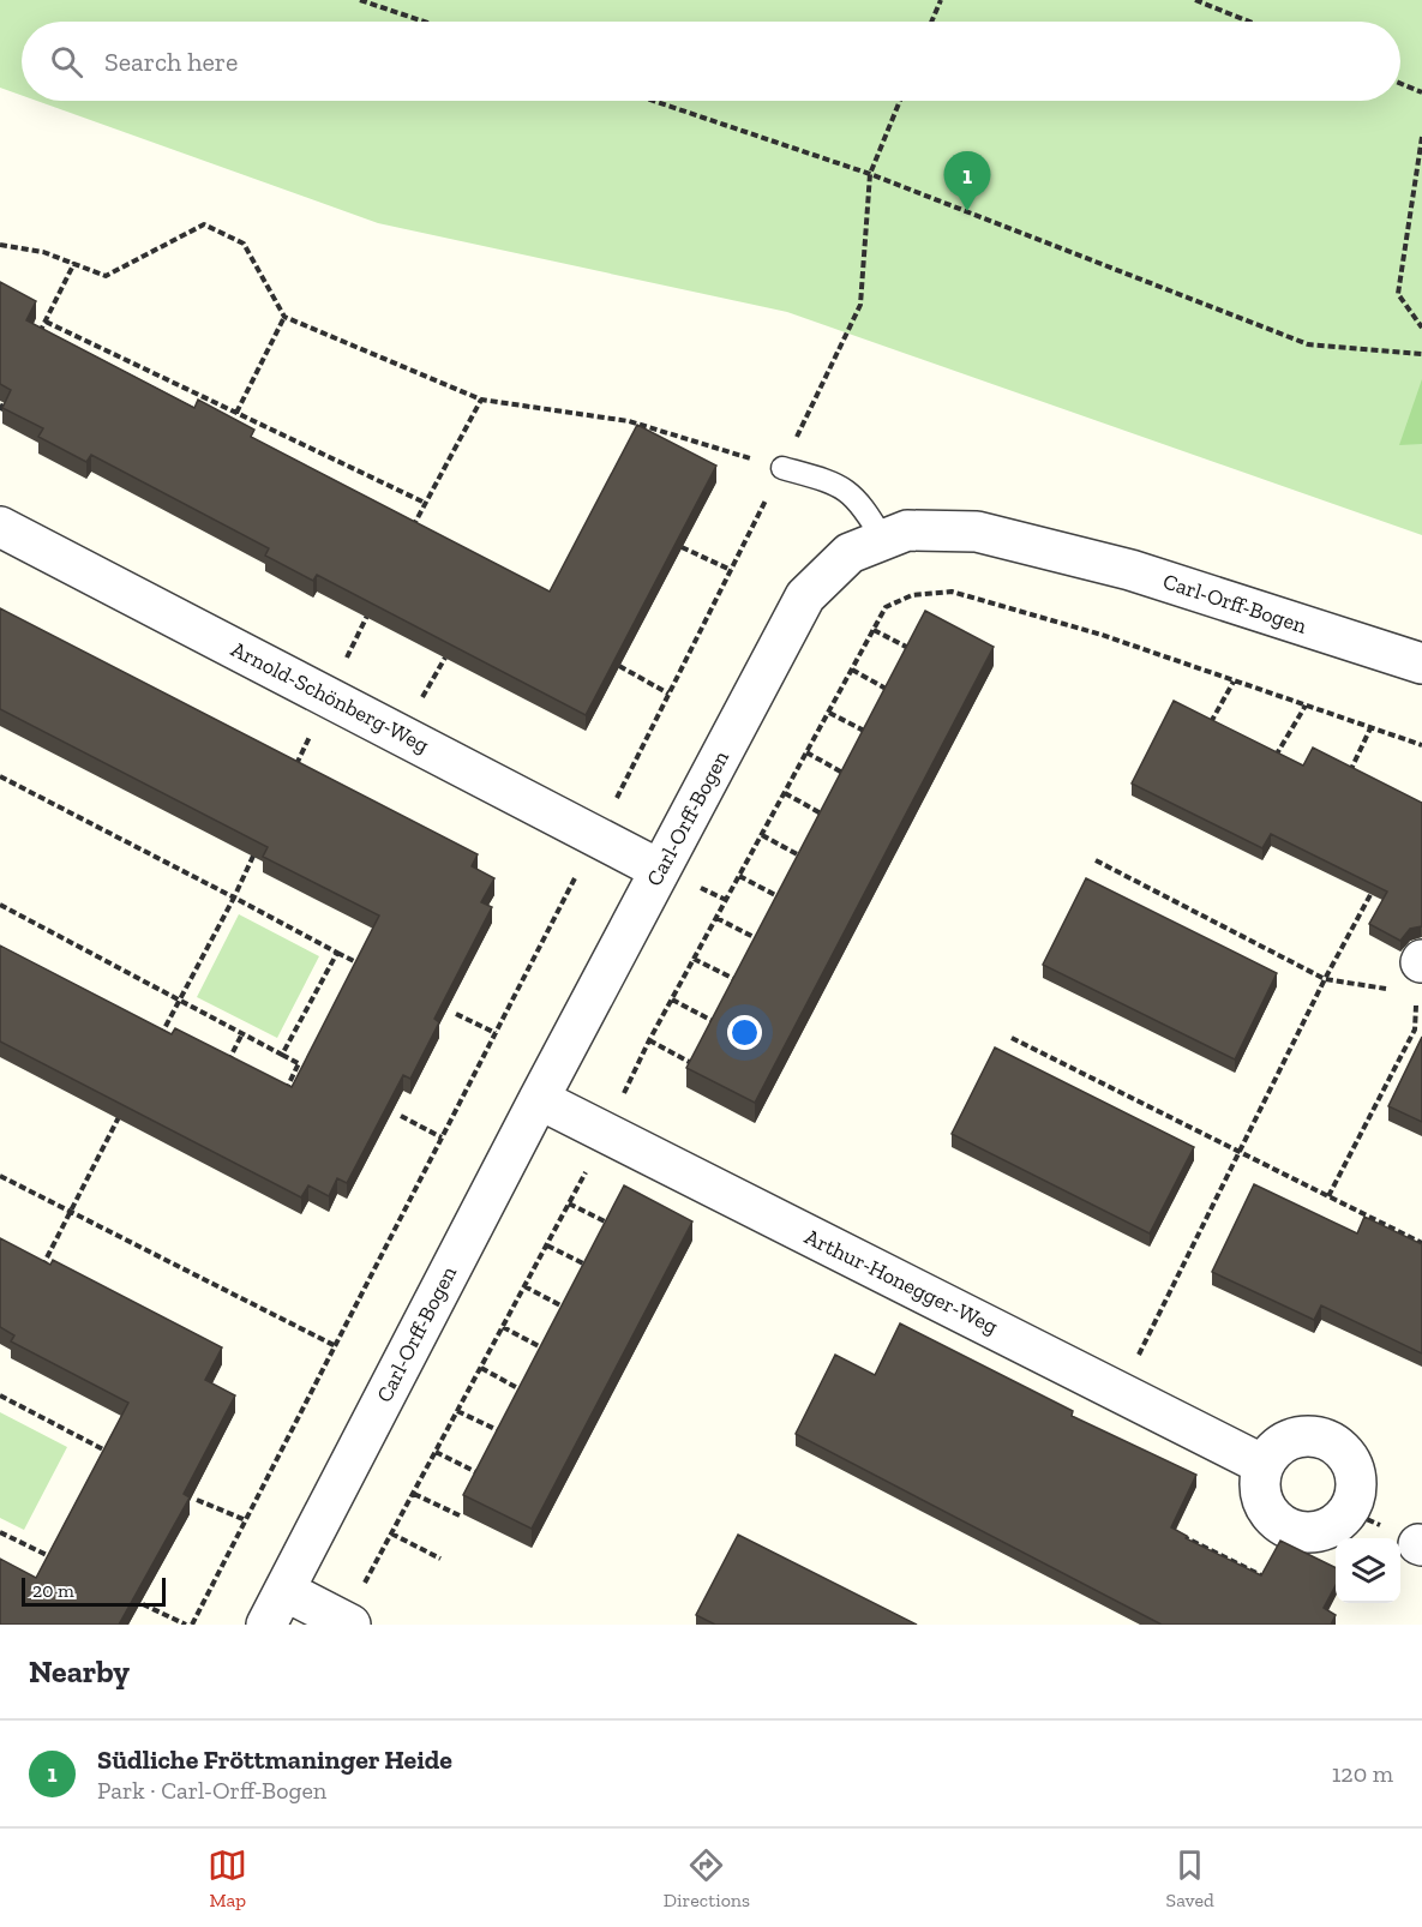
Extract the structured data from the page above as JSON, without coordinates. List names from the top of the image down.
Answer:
{
  "streets": {
    "street": ["Carl-Orff-Bogen", "Arnold-Schönberg-Weg", "Arthur-Honegger-Weg"]
  },
  "crossings": [
    ["Carl-Orff-Bogen", "Arnold-Schönberg-Weg"],
    ["Carl-Orff-Bogen", "Arthur-Honegger-Weg"]
  ],
  "scale_bar": "20 m",
  "page": {
    "search": "Search here",
    "pins": "1",
    "scale": "20 m",
    "heading": "Nearby",
    "list": [
      {
        "mark": "1",
        "name": "Südliche Fröttmaninger Heide",
        "note": "Park · Carl-Orff-Bogen",
        "value": "120 m"
      }
    ],
    "nav": ["Map", "Directions", "Saved"]
  }
}
